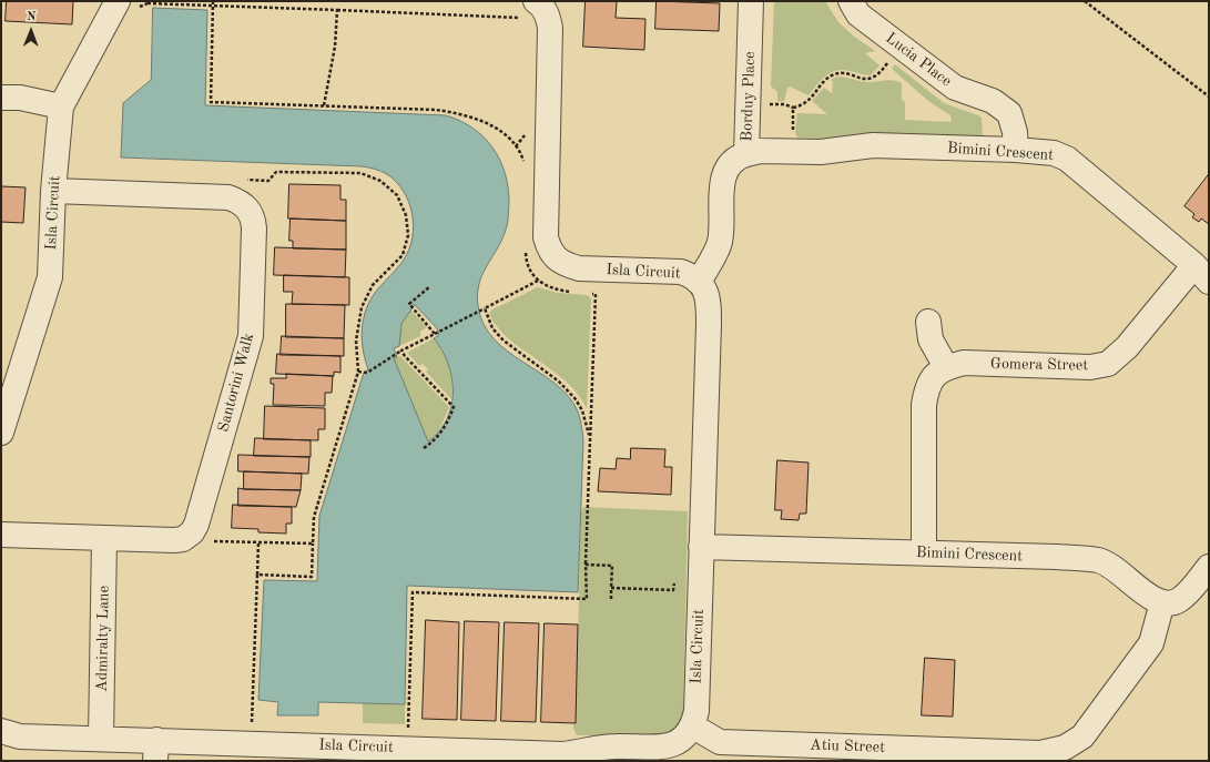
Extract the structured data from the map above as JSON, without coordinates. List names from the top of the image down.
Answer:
{
  "streets": {
    "street": [
      "Lucia Place",
      "Borduy Place",
      "Bimini Crescent",
      "Isla Circuit",
      "Gomera Street",
      "Santorini Walk",
      "Admiralty Lane",
      "Atiu Street"
    ]
  },
  "crossings": [
    ["Lucia Place", "Bimini Crescent"],
    ["Borduy Place", "Bimini Crescent"],
    ["Borduy Place", "Isla Circuit"],
    ["Bimini Crescent", "Isla Circuit"],
    ["Bimini Crescent", "Gomera Street"],
    ["Bimini Crescent", "Atiu Street"],
    ["Isla Circuit", "Santorini Walk"],
    ["Isla Circuit", "Admiralty Lane"],
    ["Isla Circuit", "Atiu Street"],
    ["Santorini Walk", "Admiralty Lane"]
  ],
  "north": "top"
}
